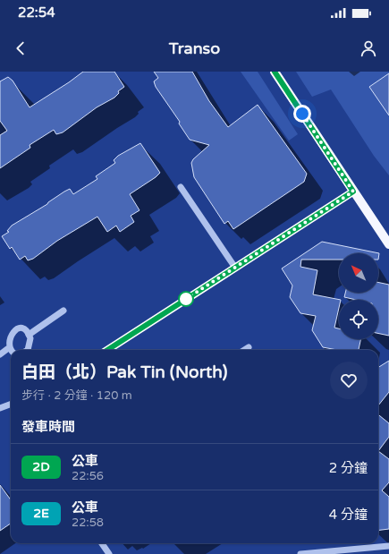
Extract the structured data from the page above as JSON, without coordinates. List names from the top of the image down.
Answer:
{
  "lines": ["bus line 2D"],
  "north": "top left",
  "page": {
    "status": "22:54",
    "header": "Transo",
    "heading": [
      ["白田（北）Pak Tin (North)", "步行 · 2 分鐘 · 120 m"],
      "發車時間"
    ],
    "list": [
      {
        "mark": "2D",
        "name": "公車",
        "note": "22:56",
        "value": "2 分鐘"
      },
      {
        "mark": "2E",
        "name": "公車",
        "note": "22:58",
        "value": "4 分鐘"
      }
    ]
  }
}
